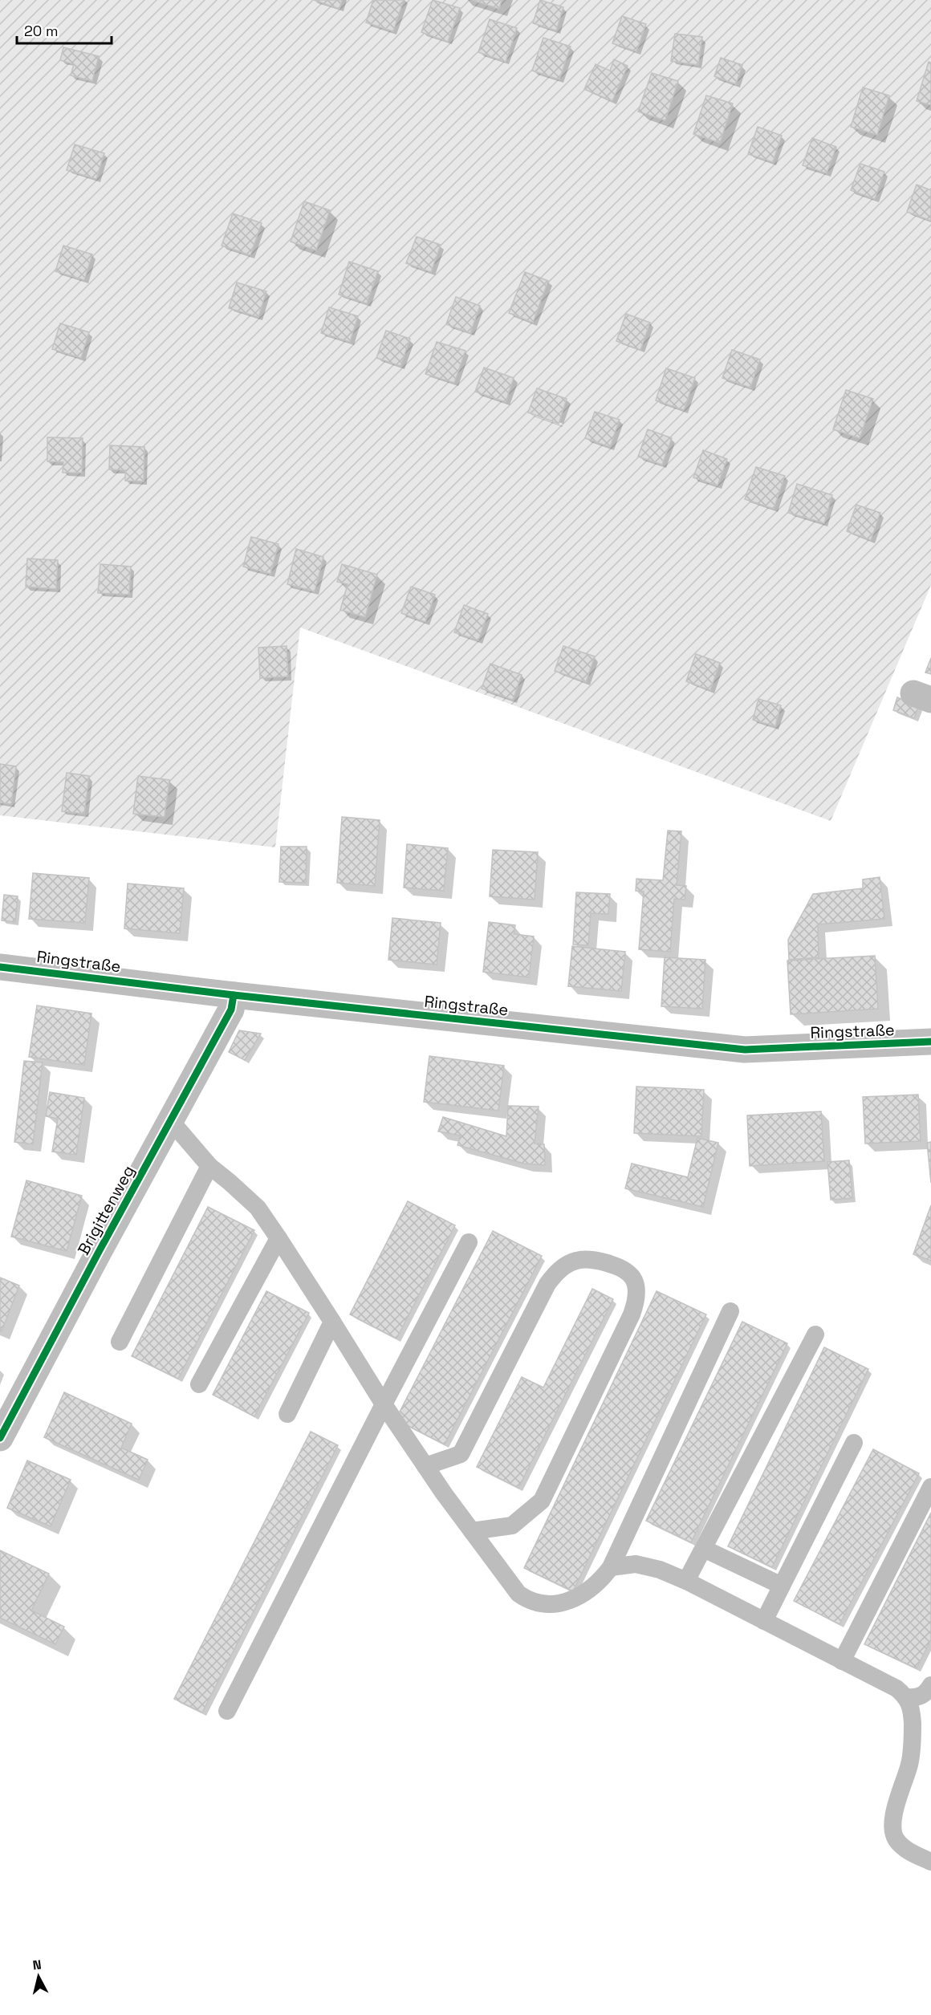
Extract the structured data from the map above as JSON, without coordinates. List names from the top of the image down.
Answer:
{
  "streets": {
    "street": ["Ringstraße", "Brigittenweg"]
  },
  "crossings": [
    ["Ringstraße", "Brigittenweg"]
  ],
  "scale_bar": "20 m",
  "north": "top"
}
